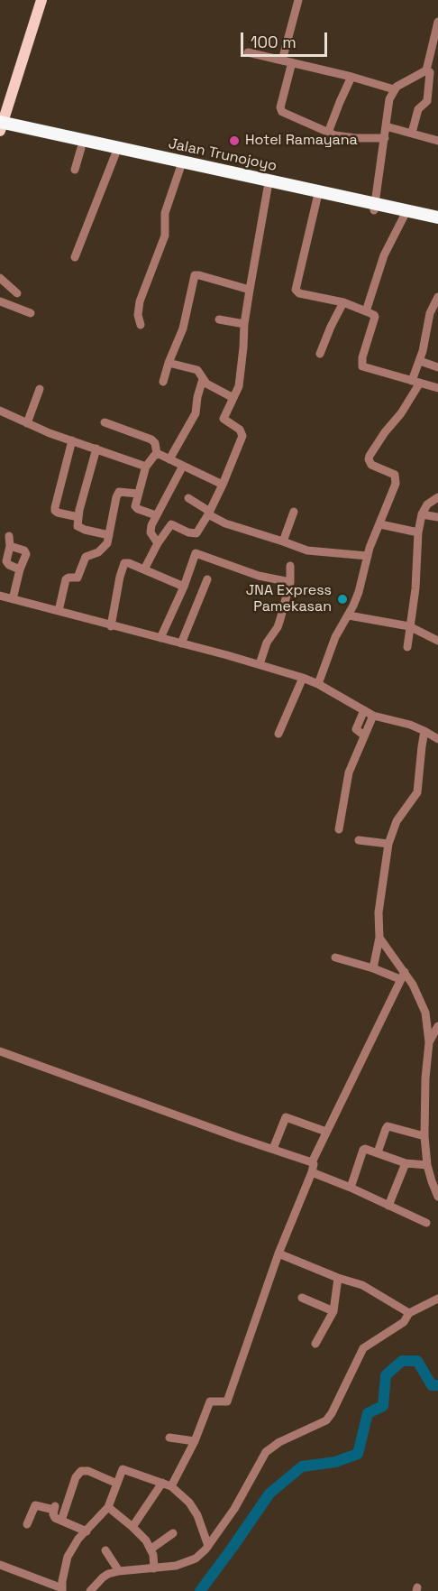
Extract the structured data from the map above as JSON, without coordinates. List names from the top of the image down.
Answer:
{
  "streets": {
    "highway": ["Jalan Trunojoyo"]
  },
  "places": ["Hotel Ramayana", "JNA Express Pamekasan"],
  "scale_bar": "100 m"
}
